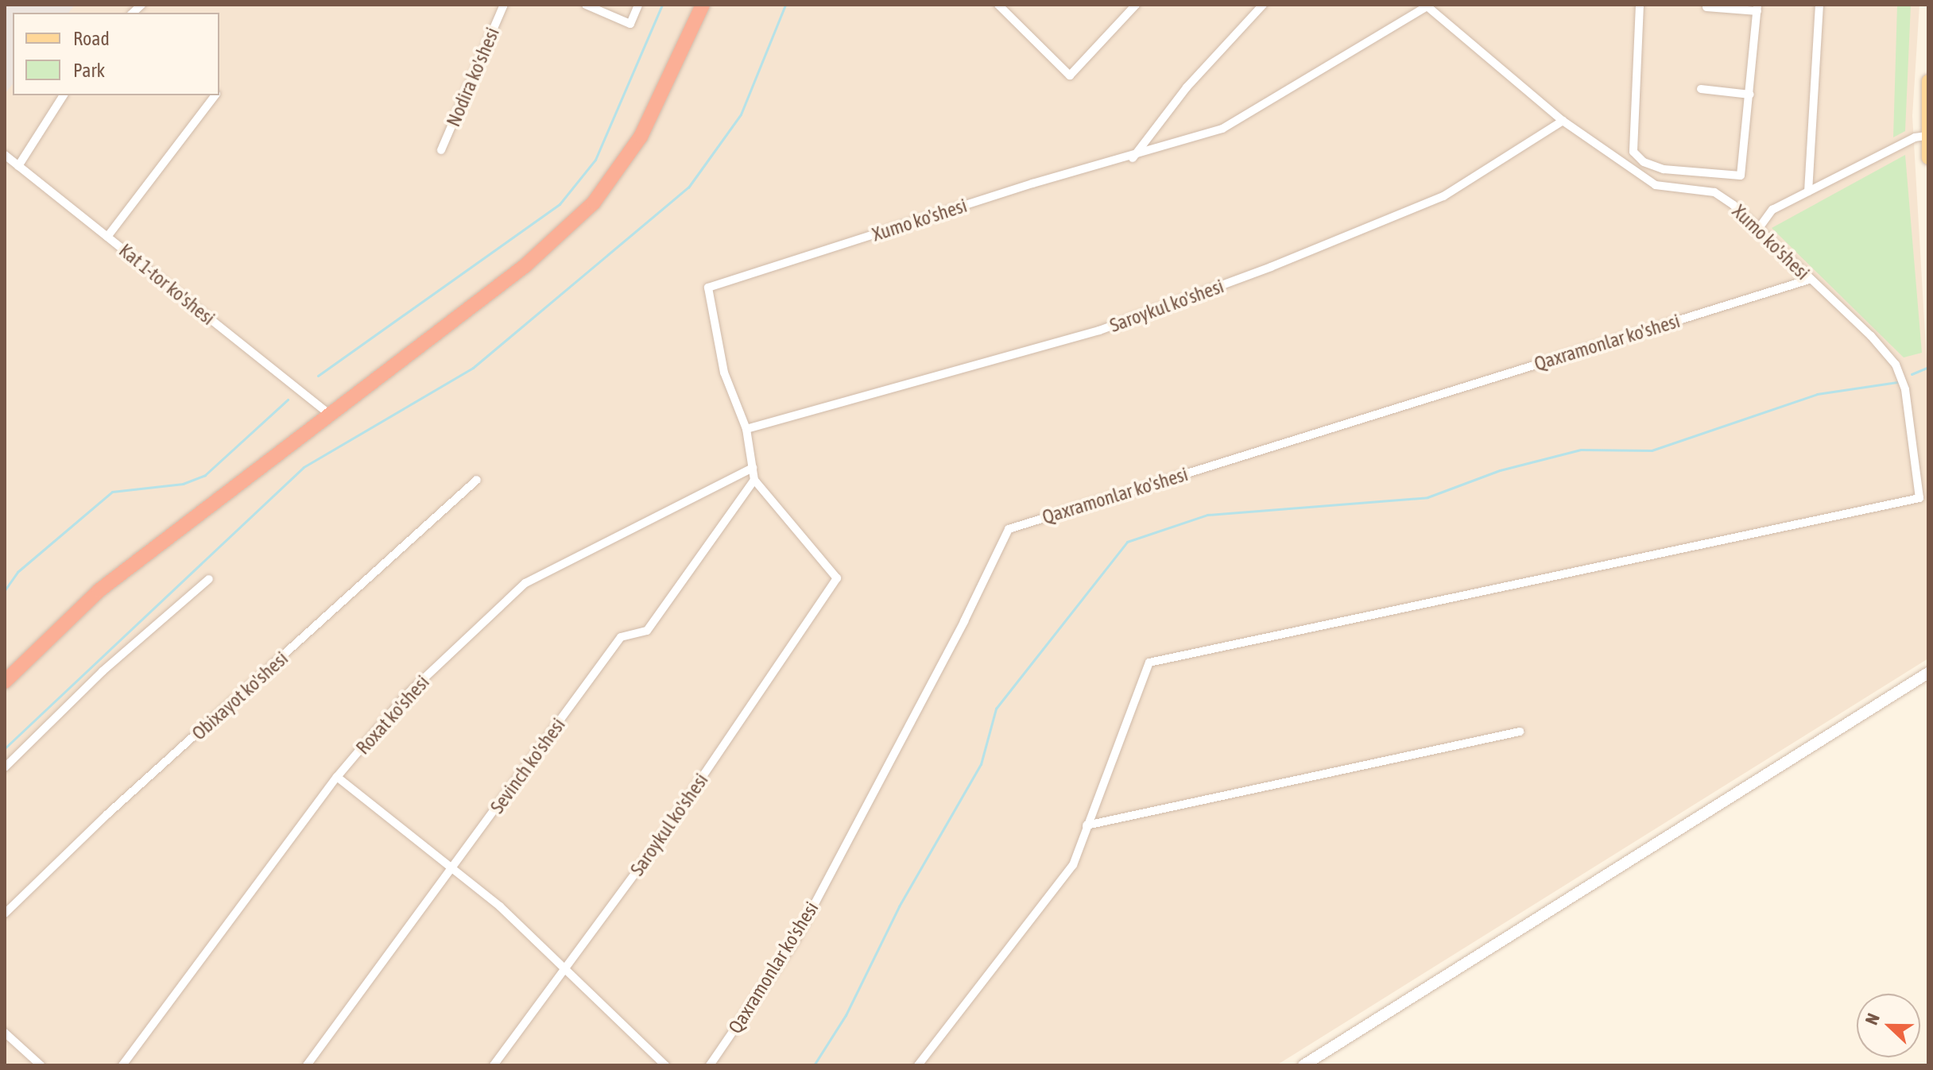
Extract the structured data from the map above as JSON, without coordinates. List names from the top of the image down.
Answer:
{
  "streets": {
    "street": [
      "Nodira ko'shesi",
      "Xumo ko'shesi",
      "Kat 1-tor ko'shesi",
      "Saroykul ko'shesi",
      "Qaxramonlar ko'shesi",
      "Obixayot ko'shesi",
      "Roxat ko'shesi",
      "Sevinch ko'shesi"
    ]
  },
  "crossings": [
    ["Xumo ko'shesi", "Saroykul ko'shesi"],
    ["Xumo ko'shesi", "Qaxramonlar ko'shesi"],
    ["Saroykul ko'shesi", "Sevinch ko'shesi"]
  ],
  "legend": ["Road", "Park"],
  "north": "left"
}
